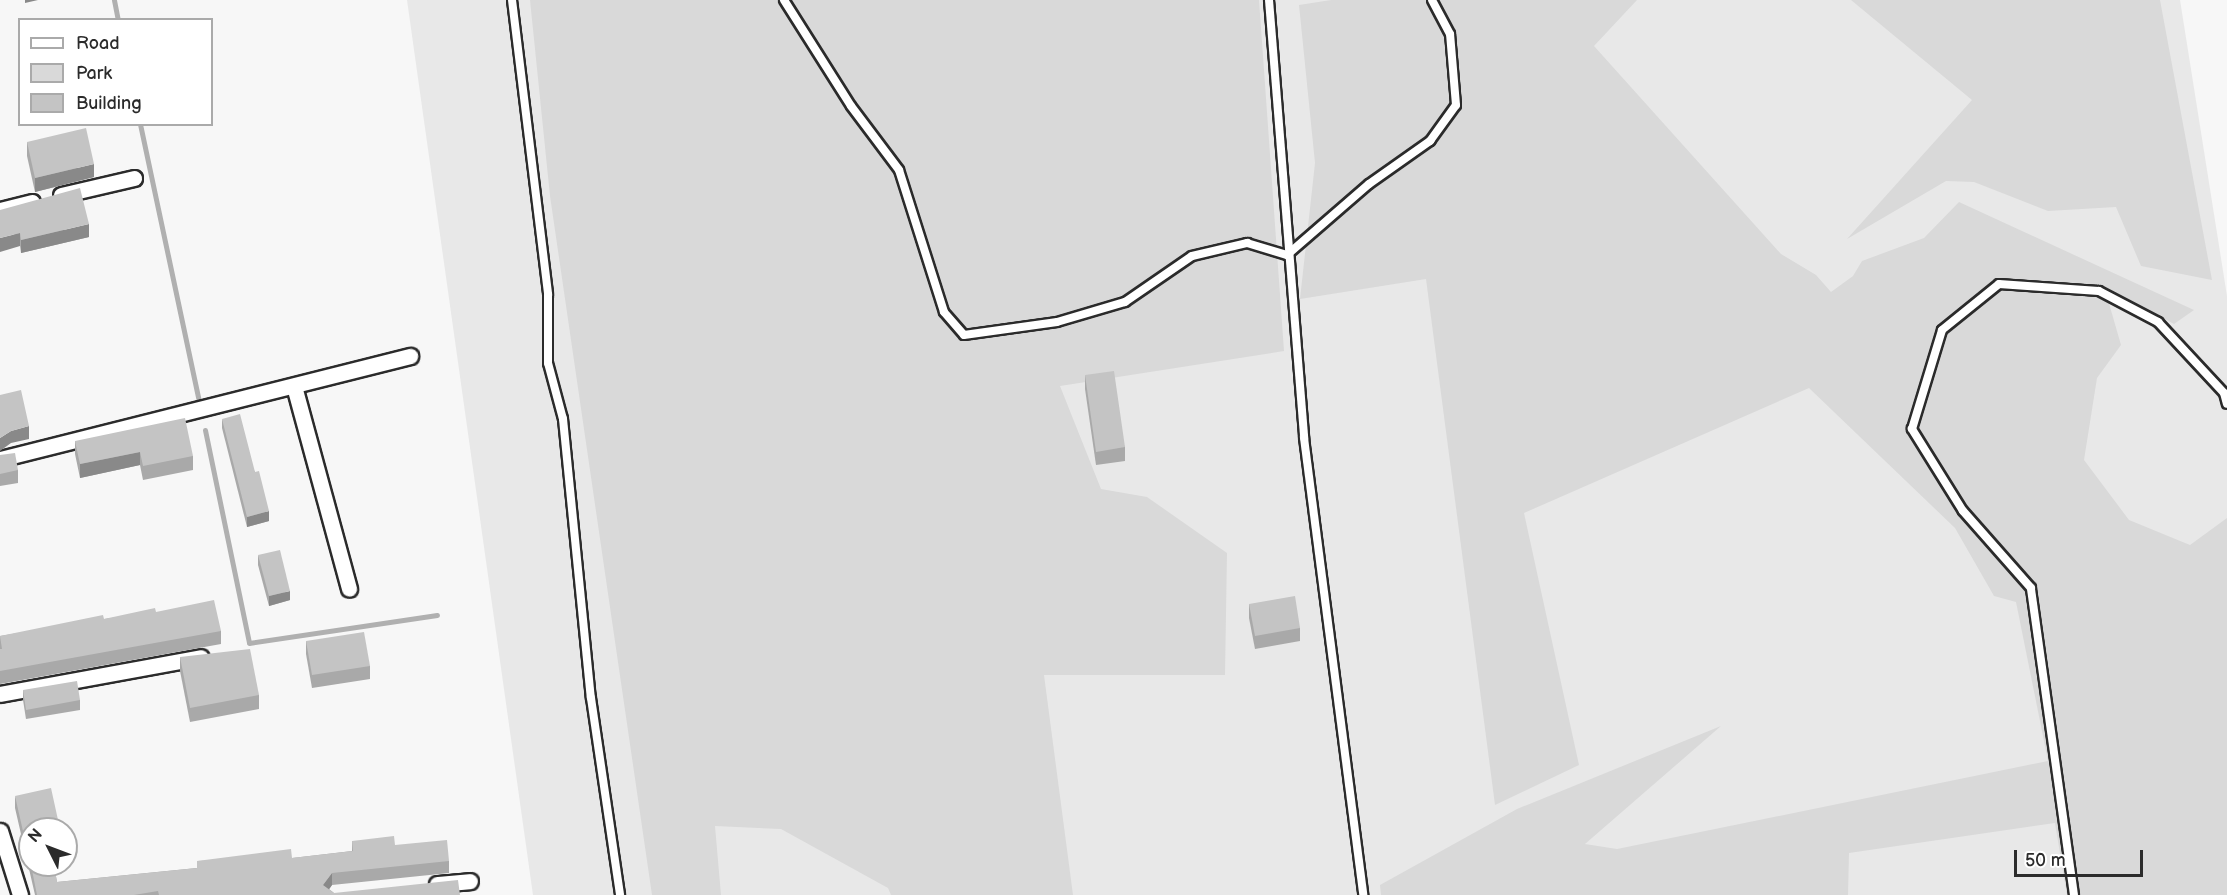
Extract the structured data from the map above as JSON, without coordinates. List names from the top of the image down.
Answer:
{
  "legend": ["Road", "Park", "Building"],
  "scale_bar": "50 m",
  "north": "top left"
}
